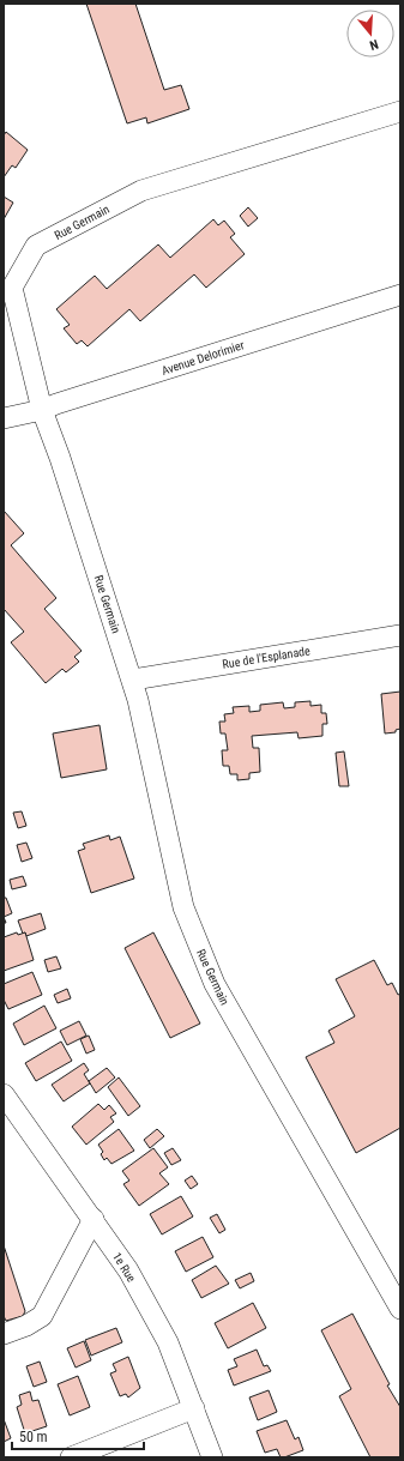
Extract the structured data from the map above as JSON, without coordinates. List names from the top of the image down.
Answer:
{
  "streets": {
    "street": [
      "Rue Germain",
      "Avenue Delorimier",
      "Rue de l'Esplanade",
      "1e Rue"
    ]
  },
  "crossings": [
    ["Rue Germain", "Avenue Delorimier"],
    ["Rue Germain", "Rue de l'Esplanade"]
  ],
  "scale_bar": "50 m",
  "north": "bottom"
}
